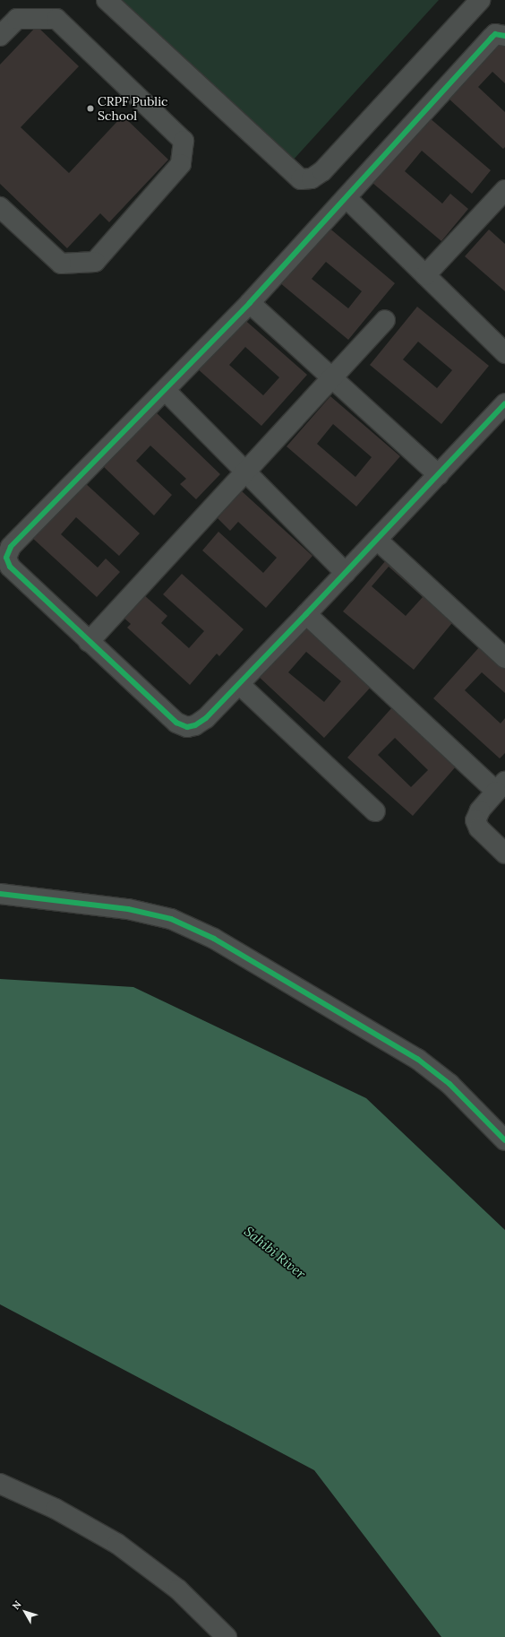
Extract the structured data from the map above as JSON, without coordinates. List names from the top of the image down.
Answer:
{
  "water": ["Sahibi River"],
  "places": ["CRPF Public School"],
  "north": "top left"
}
